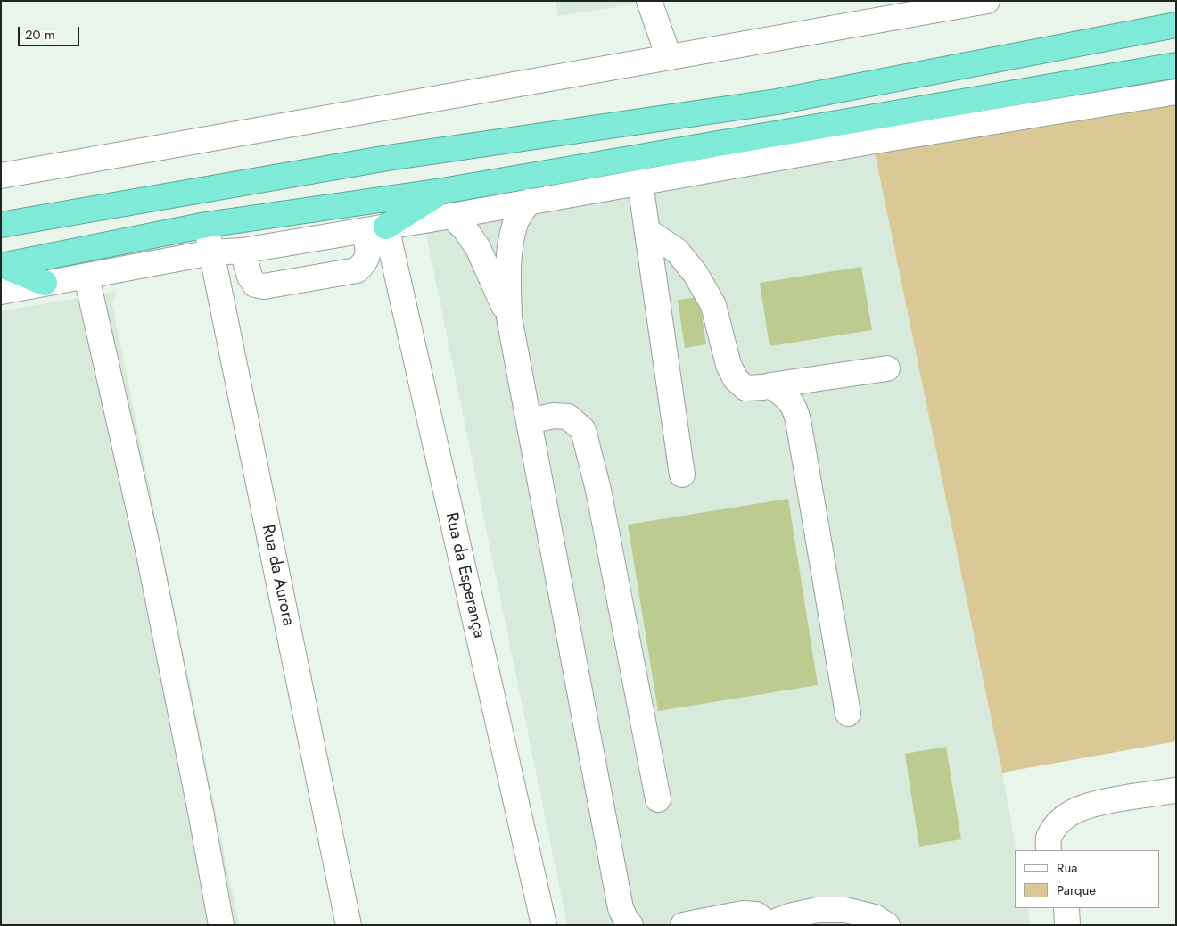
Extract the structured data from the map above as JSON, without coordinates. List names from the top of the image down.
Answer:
{
  "streets": {
    "street": ["Rua da Aurora", "Rua da Esperança"]
  },
  "legend": ["Rua", "Parque"],
  "scale_bar": "20 m"
}
